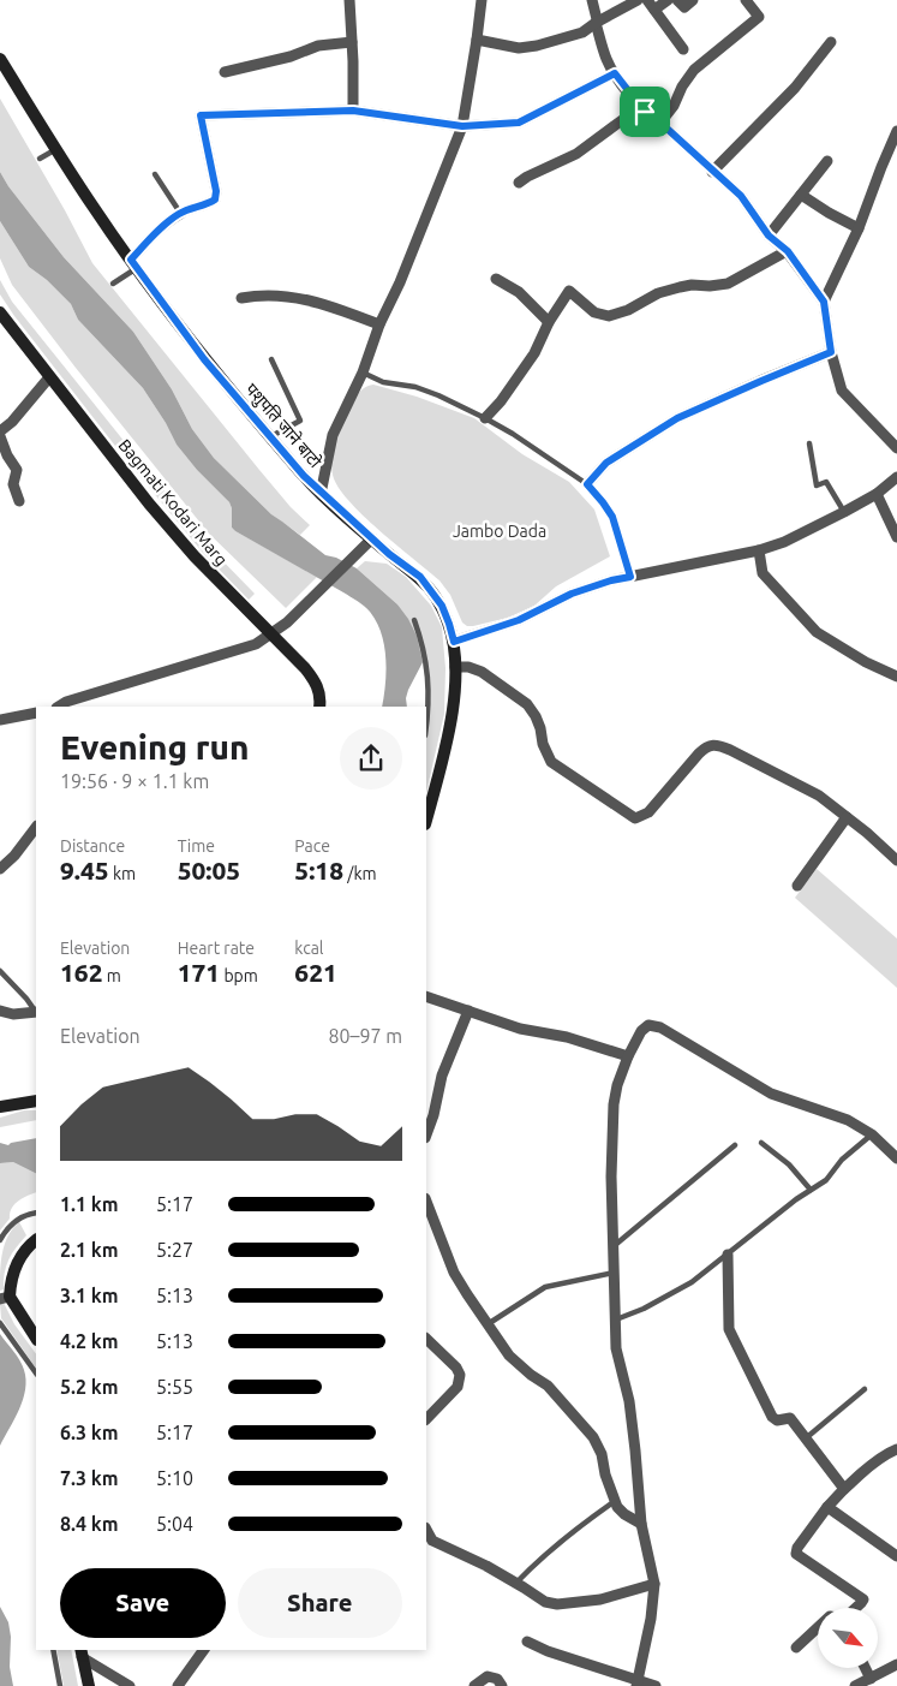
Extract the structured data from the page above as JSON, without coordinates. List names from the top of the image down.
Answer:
{
  "streets": {
    "main road": ["पशुपति जाने बाटो", "Bagmati Kodari Marg"]
  },
  "parks": ["Jambo Dada"],
  "north": "bottom right",
  "page": {
    "heading": ["Evening run", "19:56 · 9 × 1.1 km"],
    "stats": [
      ["Distance", "9.45 km"],
      ["Time", "50:05"],
      ["Pace", "5:18 /km"],
      ["Elevation", "162 m"],
      ["Heart rate", "171 bpm"],
      ["kcal", "621"]
    ],
    "chart": ["Elevation", "80–97 m"],
    "list": [
      {
        "name": "1.1 km",
        "note": "5:17"
      },
      {
        "name": "2.1 km",
        "note": "5:27"
      },
      {
        "name": "3.1 km",
        "note": "5:13"
      },
      {
        "name": "4.2 km",
        "note": "5:13"
      },
      {
        "name": "5.2 km",
        "note": "5:55"
      },
      {
        "name": "6.3 km",
        "note": "5:17"
      },
      {
        "name": "7.3 km",
        "note": "5:10"
      },
      {
        "name": "8.4 km",
        "note": "5:04"
      }
    ],
    "buttons": ["Save", "Share"]
  }
}
